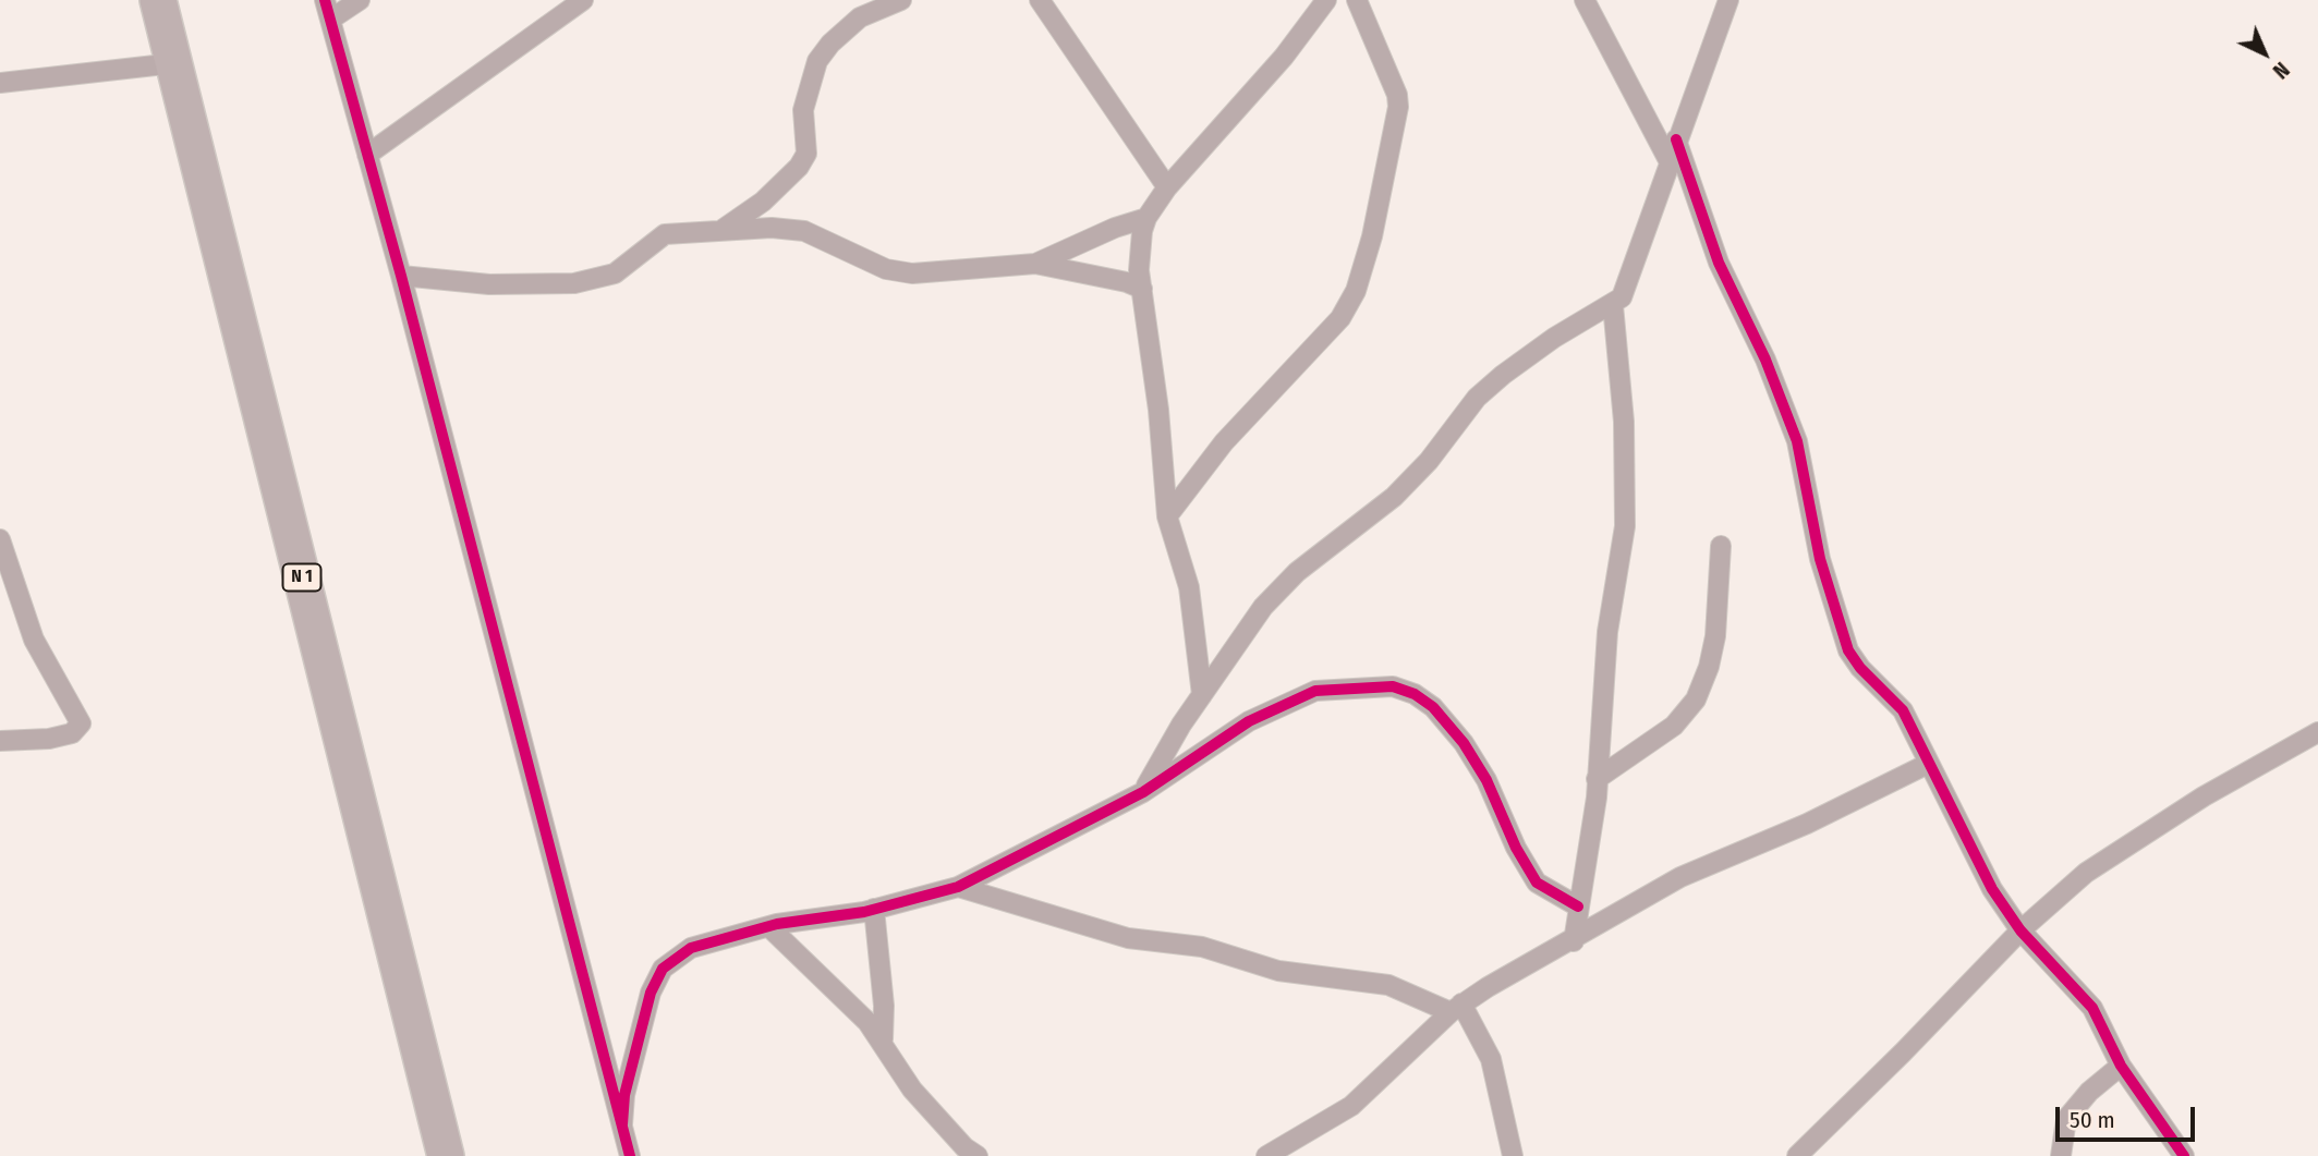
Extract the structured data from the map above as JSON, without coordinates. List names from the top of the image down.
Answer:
{
  "streets": {
    "highway": ["N 1"]
  },
  "scale_bar": "50 m",
  "north": "bottom right"
}
